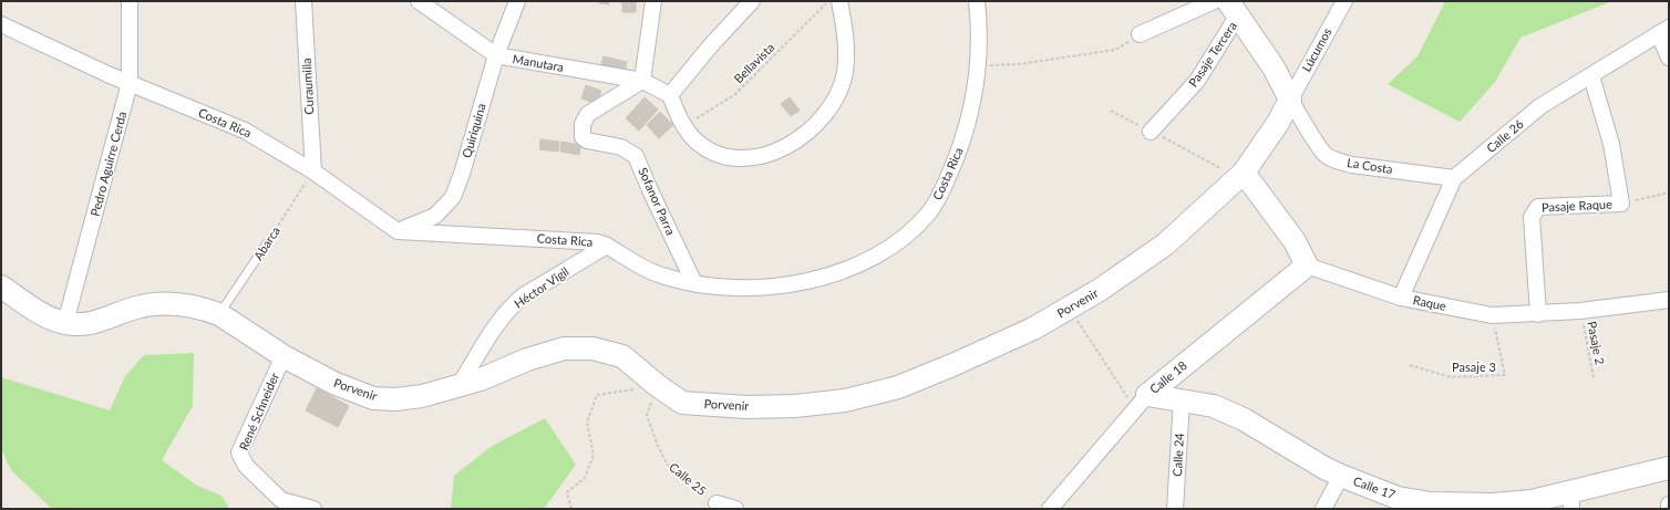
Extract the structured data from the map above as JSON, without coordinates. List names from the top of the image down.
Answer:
{
  "streets": {
    "street": [
      "Lúcumos",
      "Pasaje Tercera",
      "Manutara",
      "Curaumilla",
      "Costa Rica",
      "Quiriquina",
      "Calle 26",
      "Pedro Aguirre Cerda",
      "La Costa",
      "Sofanor Parra",
      "Pasaje Raque",
      "Héctor Vigil",
      "Porvenir",
      "Raque",
      "Calle 18",
      "René Schneider",
      "Calle 24",
      "Calle 25",
      "Calle 17"
    ],
    "lane": ["Abarca"],
    "path": ["Bellavista", "Pasaje 2", "Pasaje 3"]
  },
  "crossings": [
    ["Lúcumos", "La Costa"],
    ["Lúcumos", "Porvenir"],
    ["Manutara", "Quiriquina"],
    ["Manutara", "Sofanor Parra"],
    ["Curaumilla", "Costa Rica"],
    ["Curaumilla", "Abarca"],
    ["Costa Rica", "Quiriquina"],
    ["Costa Rica", "Pedro Aguirre Cerda"],
    ["Costa Rica", "Sofanor Parra"],
    ["Costa Rica", "Abarca"],
    ["Costa Rica", "Héctor Vigil"],
    ["Calle 26", "La Costa"],
    ["Calle 26", "Pasaje Raque"],
    ["Calle 26", "Raque"],
    ["Pedro Aguirre Cerda", "Porvenir"],
    ["La Costa", "Porvenir"],
    ["Pasaje Raque", "Raque"],
    ["Abarca", "Porvenir"],
    ["Héctor Vigil", "Porvenir"],
    ["Porvenir", "René Schneider"],
    ["Porvenir", "Calle 25"],
    ["Raque", "Pasaje 2"],
    ["Raque", "Pasaje 3"],
    ["Raque", "Calle 18"],
    ["Calle 18", "Calle 17"],
    ["Calle 24", "Calle 17"]
  ]
}
